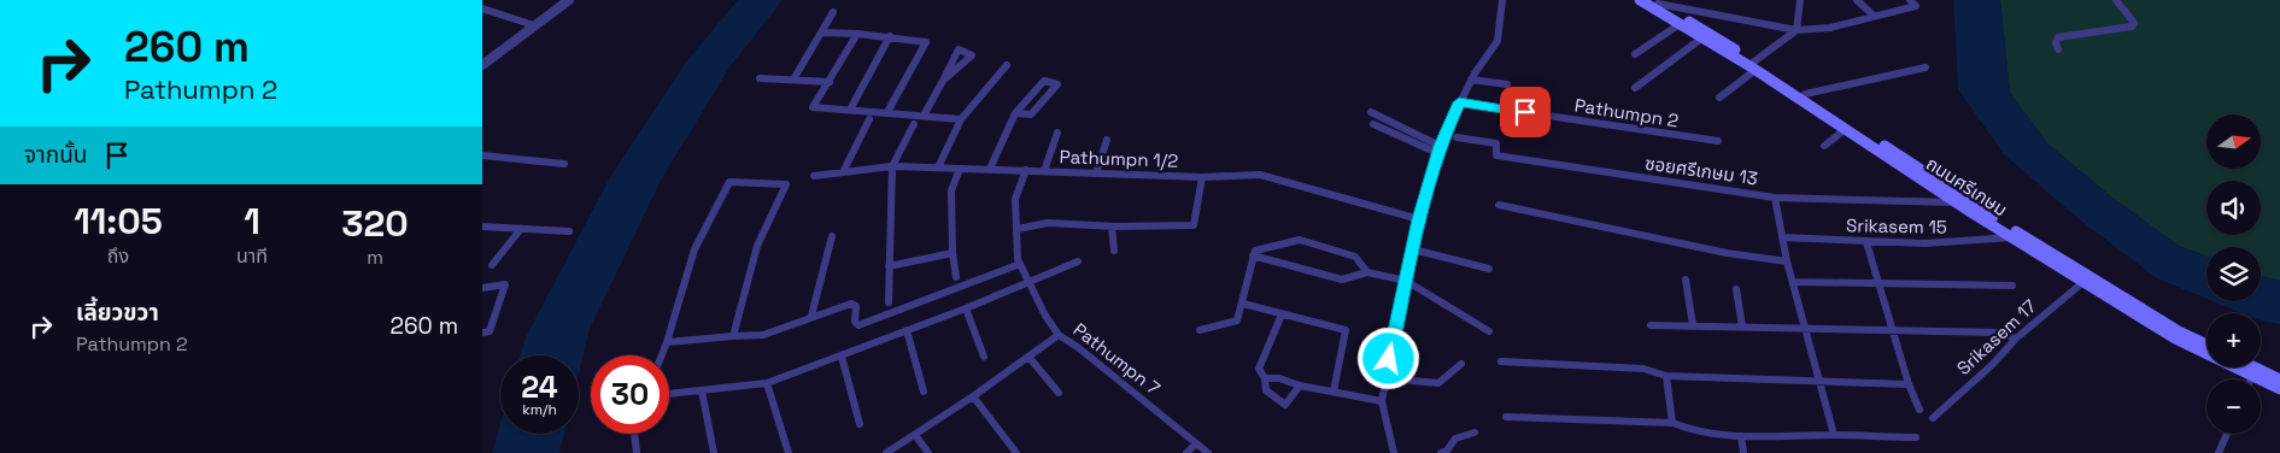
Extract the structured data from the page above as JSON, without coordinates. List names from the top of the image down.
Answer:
{
  "streets": {
    "main road": ["ถนนศรีเกษม"],
    "street": [
      "Pathumpn 2",
      "Pathumpn 1/2",
      "ซอยศรีเกษม 13",
      "Srikasem 15",
      "Srikasem 17",
      "Pathumpn 7"
    ]
  },
  "crossings": [
    ["Pathumpn 1/2", "Pathumpn 7"],
    ["ซอยศรีเกษม 13", "ถนนศรีเกษม"],
    ["ถนนศรีเกษม", "Srikasem 15"],
    ["ถนนศรีเกษม", "Srikasem 17"]
  ],
  "north": "right",
  "page": {
    "turn": ["260 m", "Pathumpn 2"],
    "map_buttons": ["+", "−"],
    "then": "จากนั้น",
    "eta": [
      "11:05",
      "ถึง",
      "1",
      "นาที",
      "320",
      "m"
    ],
    "list": [
      {
        "name": "เลี้ยวขวา",
        "note": "Pathumpn 2",
        "value": "260 m"
      }
    ],
    "speed": "24 km/h",
    "limit": "30"
  }
}
